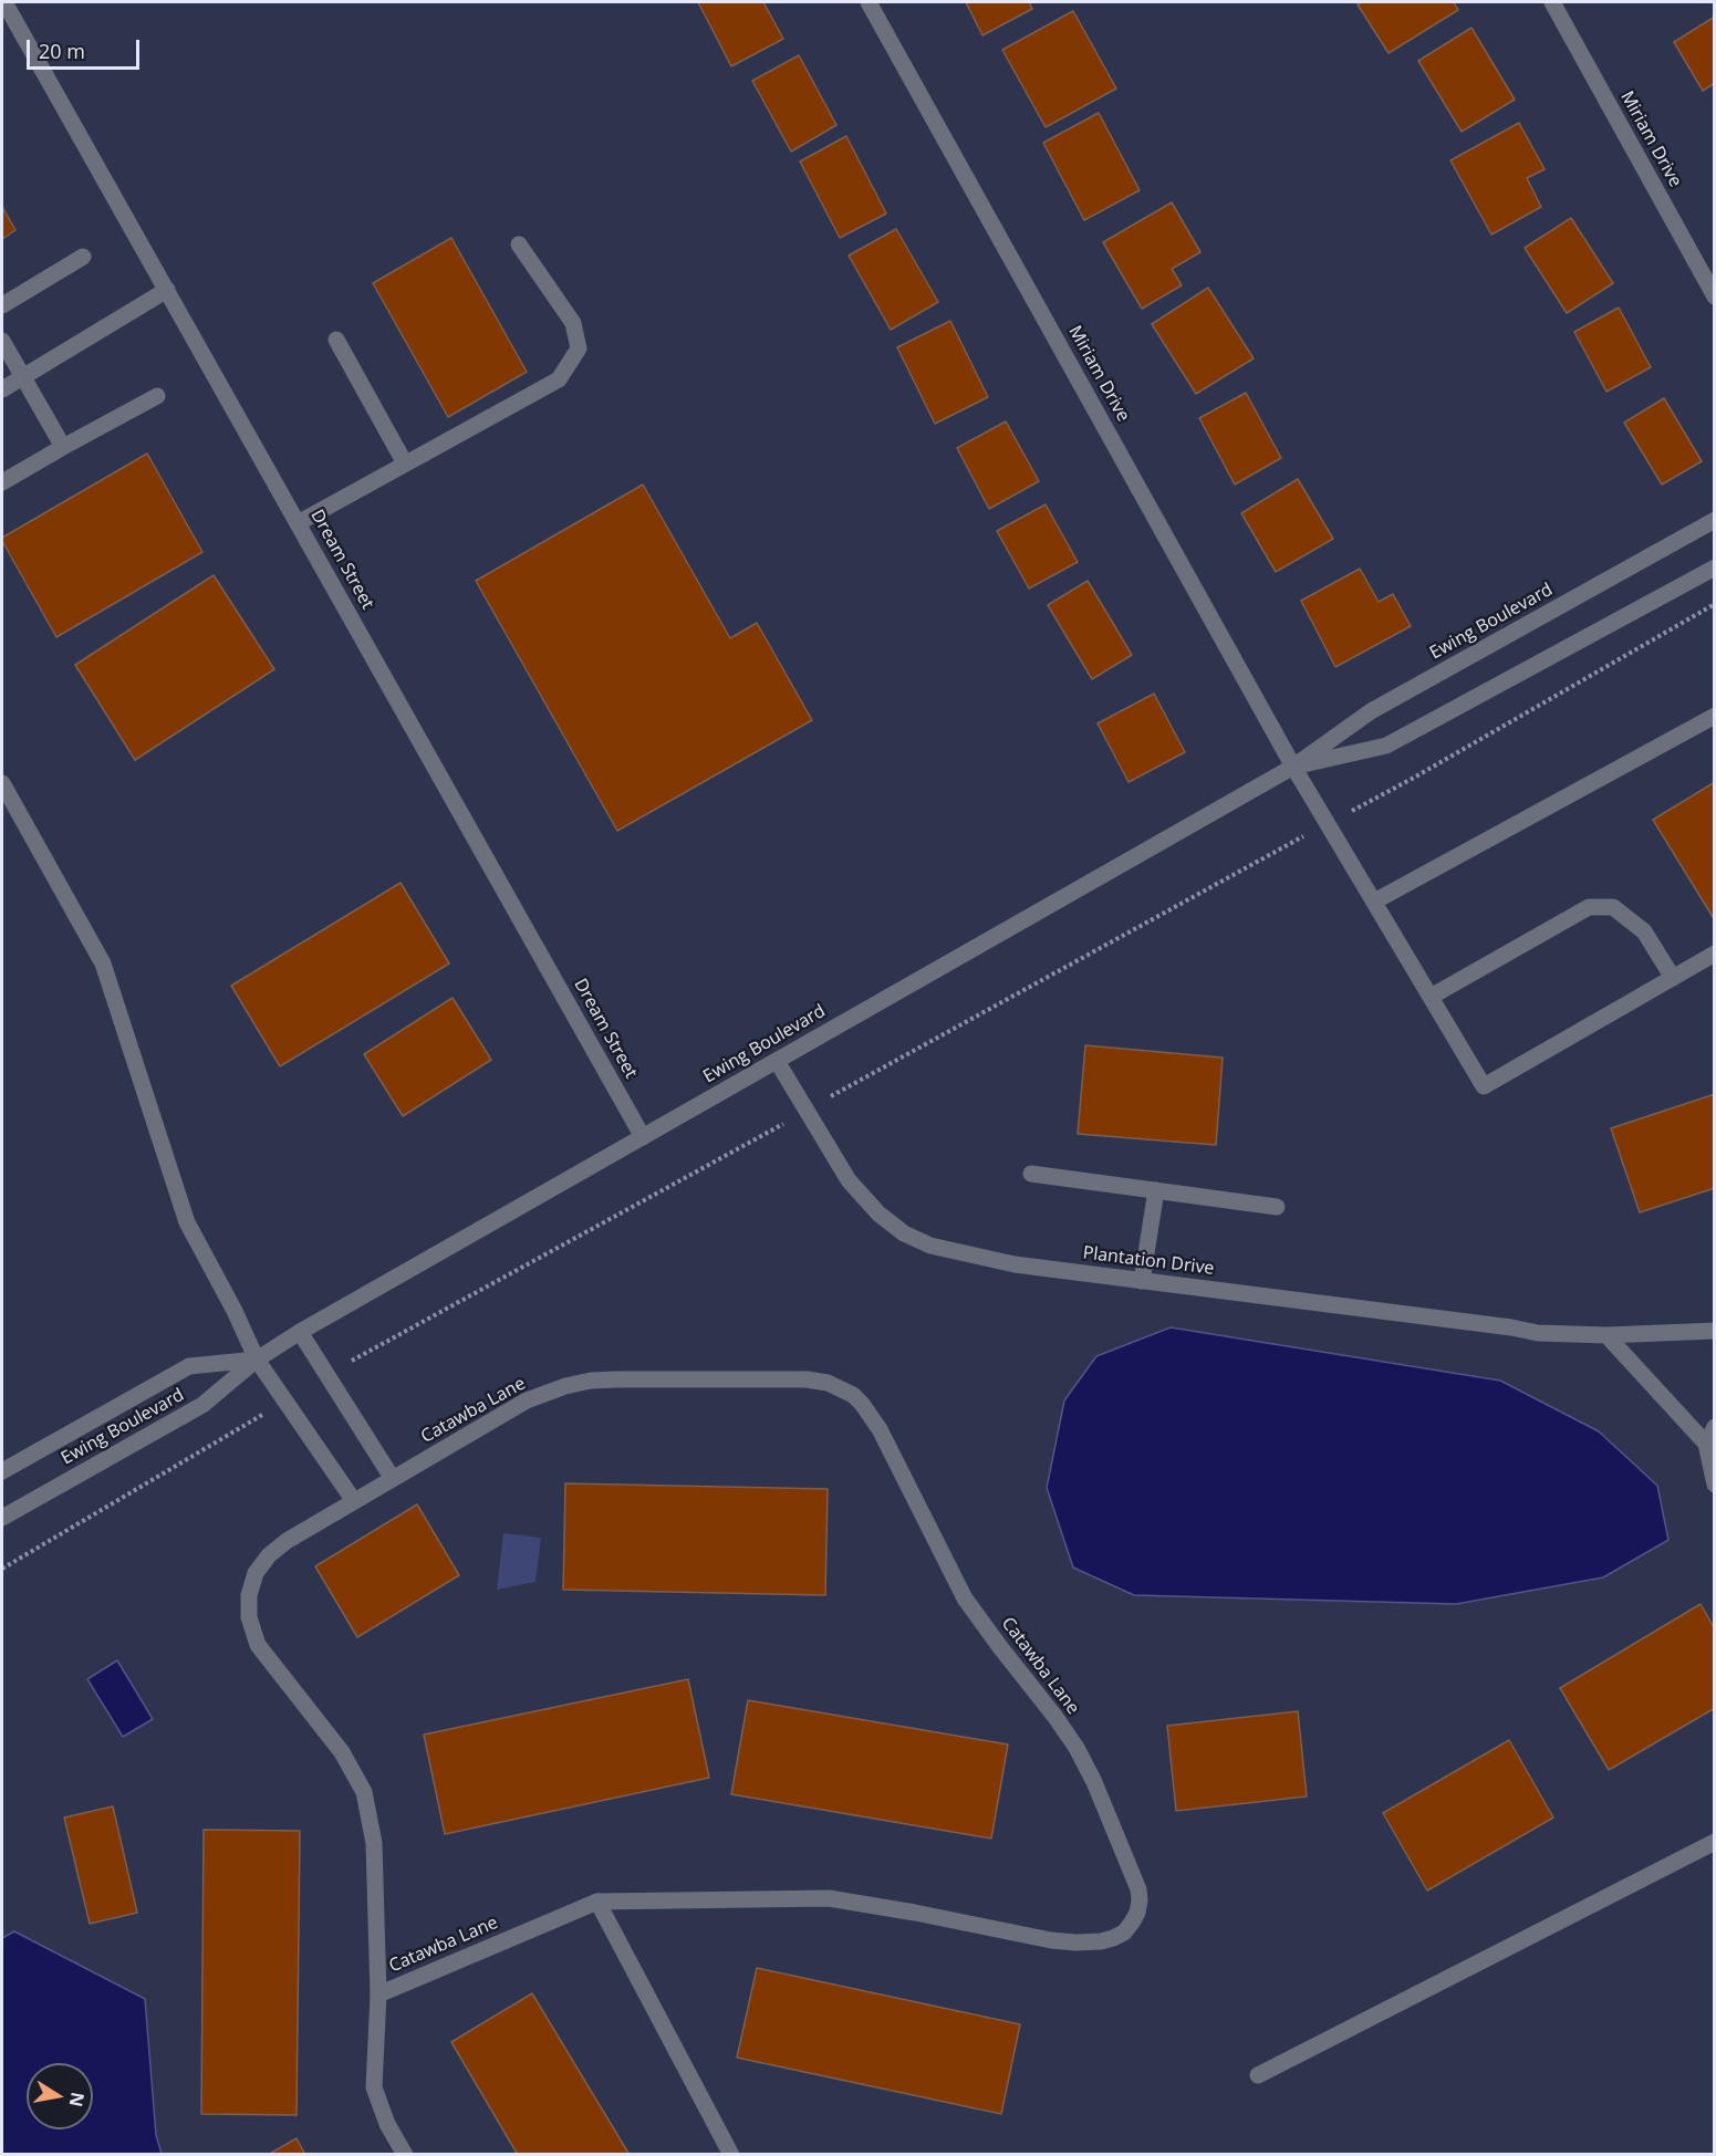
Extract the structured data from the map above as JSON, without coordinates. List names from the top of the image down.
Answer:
{
  "streets": {
    "street": [
      "Miriam Drive",
      "Dream Street",
      "Ewing Boulevard",
      "Plantation Drive",
      "Catawba Lane"
    ]
  },
  "crossings": [
    ["Miriam Drive", "Ewing Boulevard"],
    ["Dream Street", "Ewing Boulevard"],
    ["Ewing Boulevard", "Plantation Drive"]
  ],
  "scale_bar": "20 m",
  "north": "right"
}
